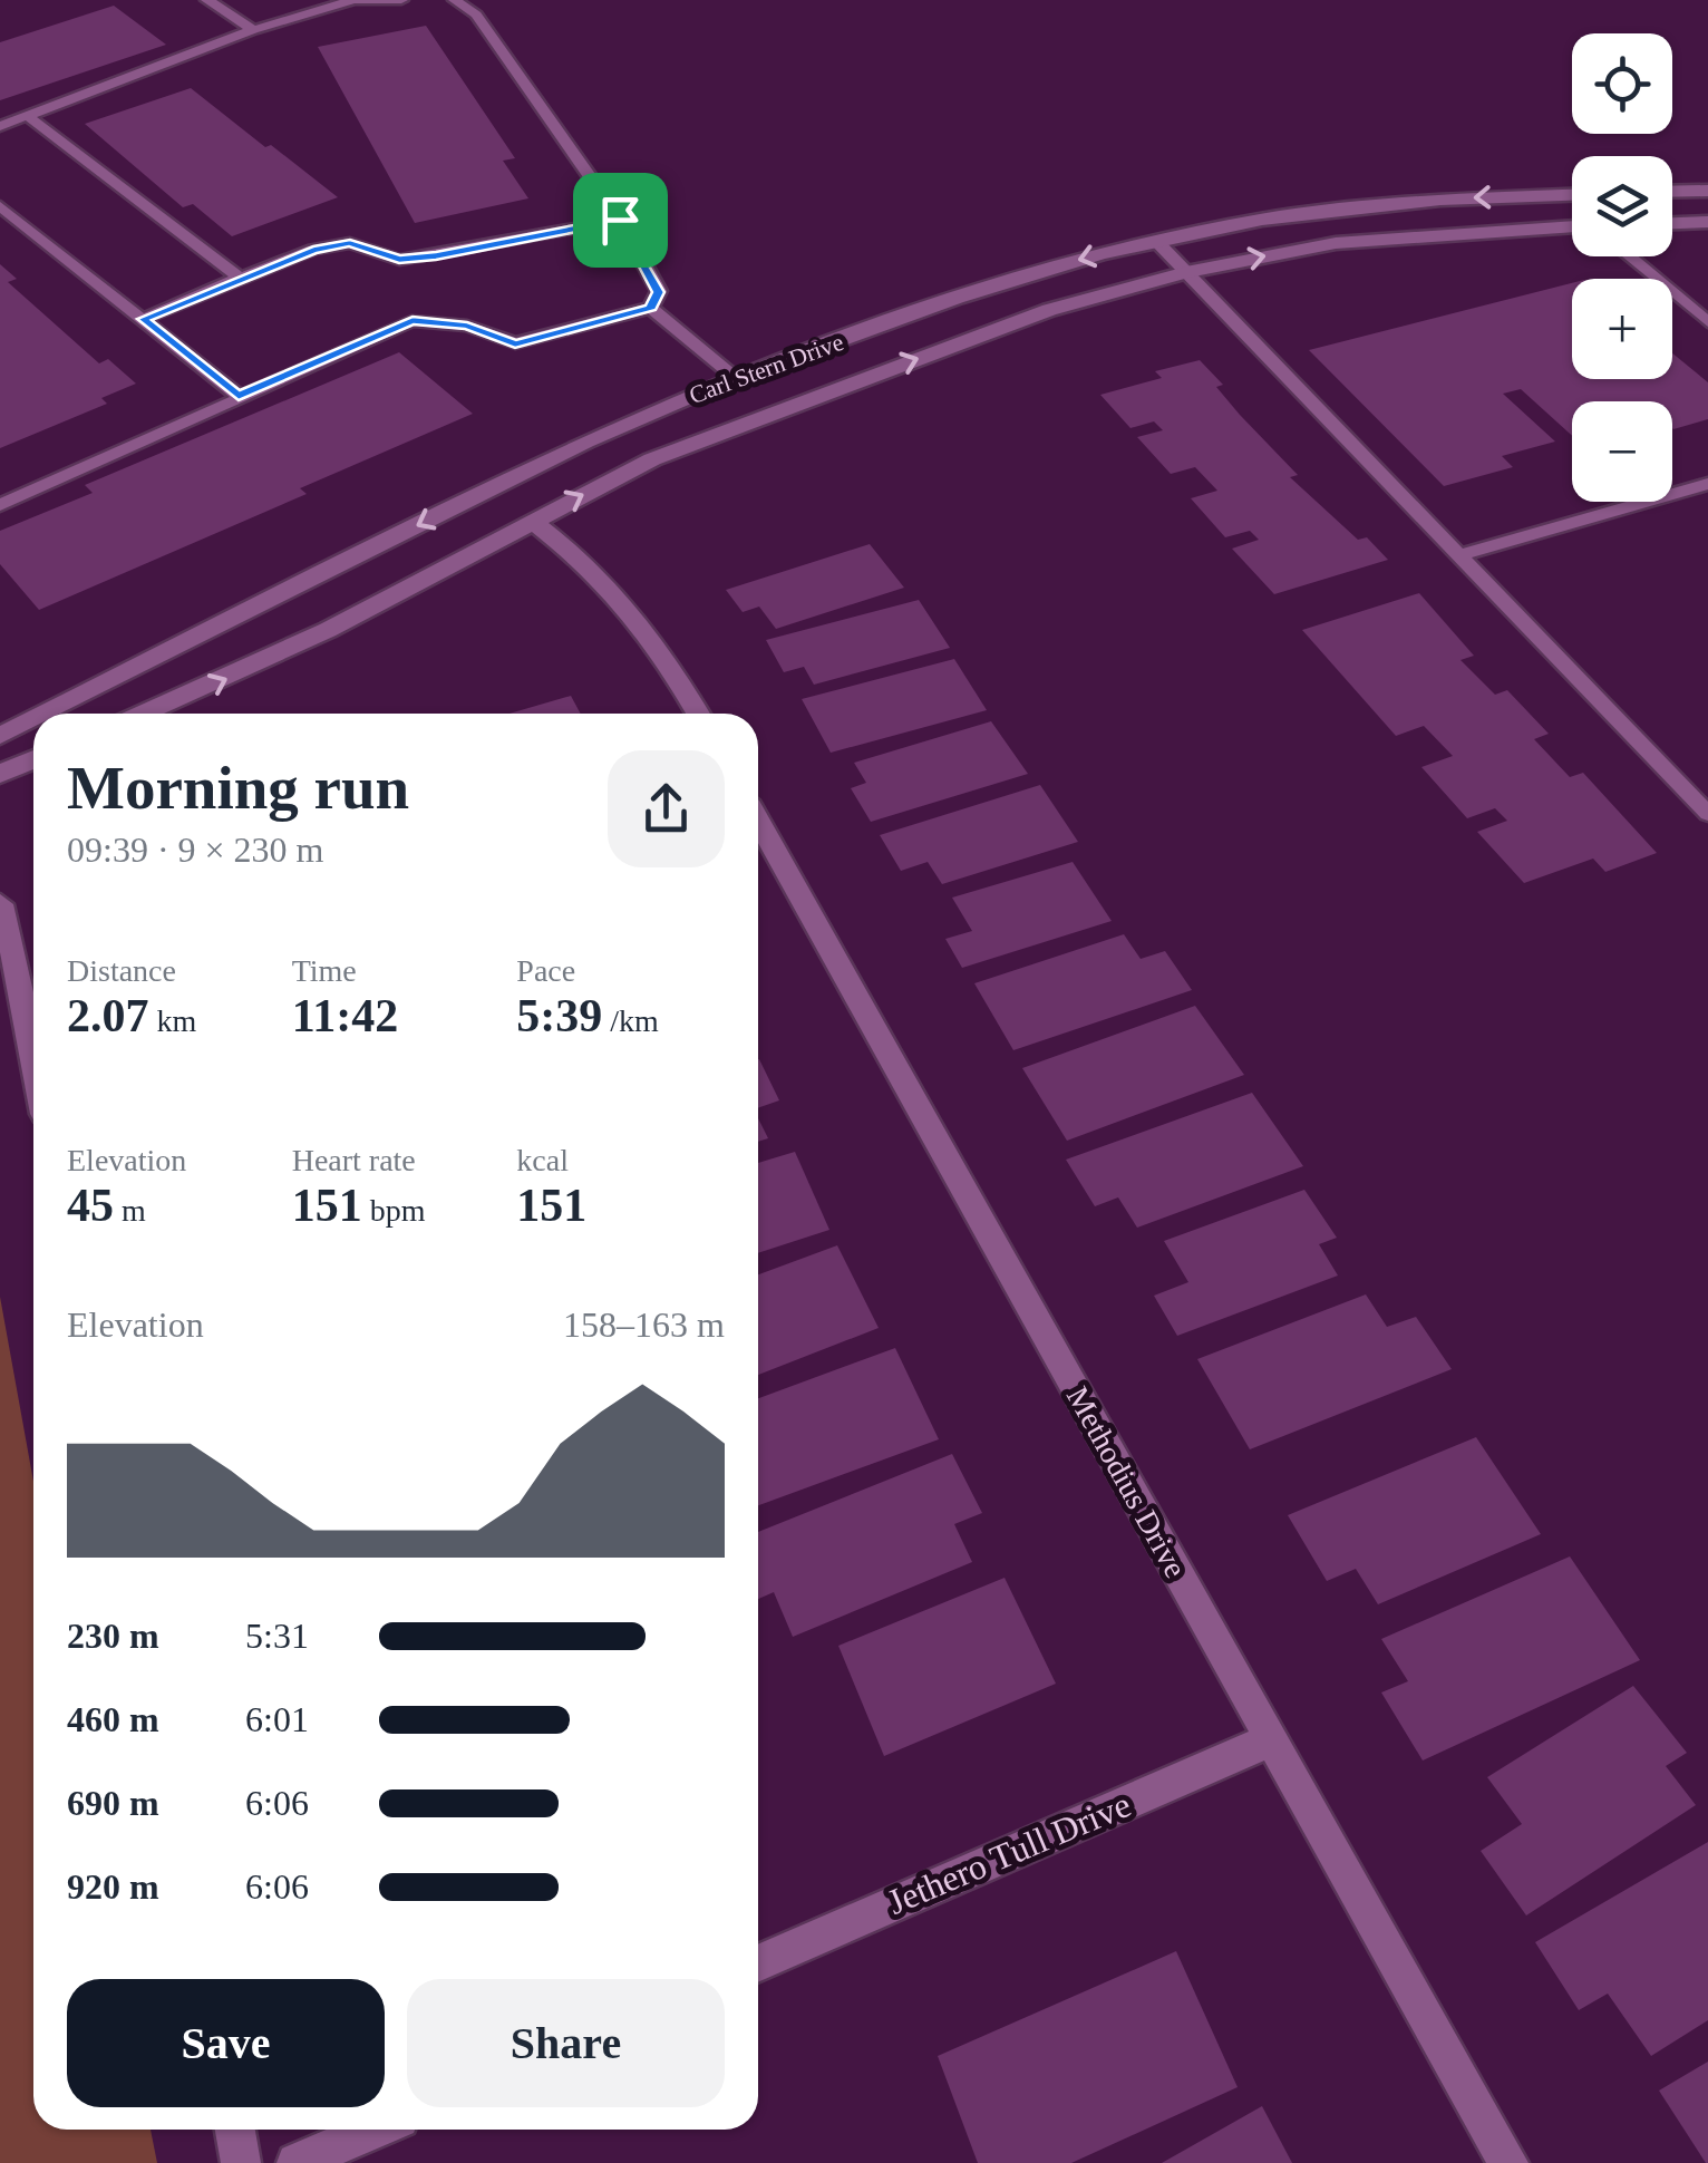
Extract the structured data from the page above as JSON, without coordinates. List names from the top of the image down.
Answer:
{
  "streets": {
    "street": ["Carl Stern Drive", "Methodius Drive", "Jethero Tull Drive"]
  },
  "crossings": [
    ["Methodius Drive", "Jethero Tull Drive"]
  ],
  "page": {
    "map_buttons": ["+", "−"],
    "heading": ["Morning run", "09:39 · 9 × 230 m"],
    "stats": [
      ["Distance", "2.07 km"],
      ["Time", "11:42"],
      ["Pace", "5:39 /km"],
      ["Elevation", "45 m"],
      ["Heart rate", "151 bpm"],
      ["kcal", "151"]
    ],
    "chart": ["Elevation", "158–163 m"],
    "list": [
      {
        "name": "230 m",
        "note": "5:31"
      },
      {
        "name": "460 m",
        "note": "6:01"
      },
      {
        "name": "690 m",
        "note": "6:06"
      },
      {
        "name": "920 m",
        "note": "6:06"
      }
    ],
    "buttons": ["Save", "Share"]
  }
}
